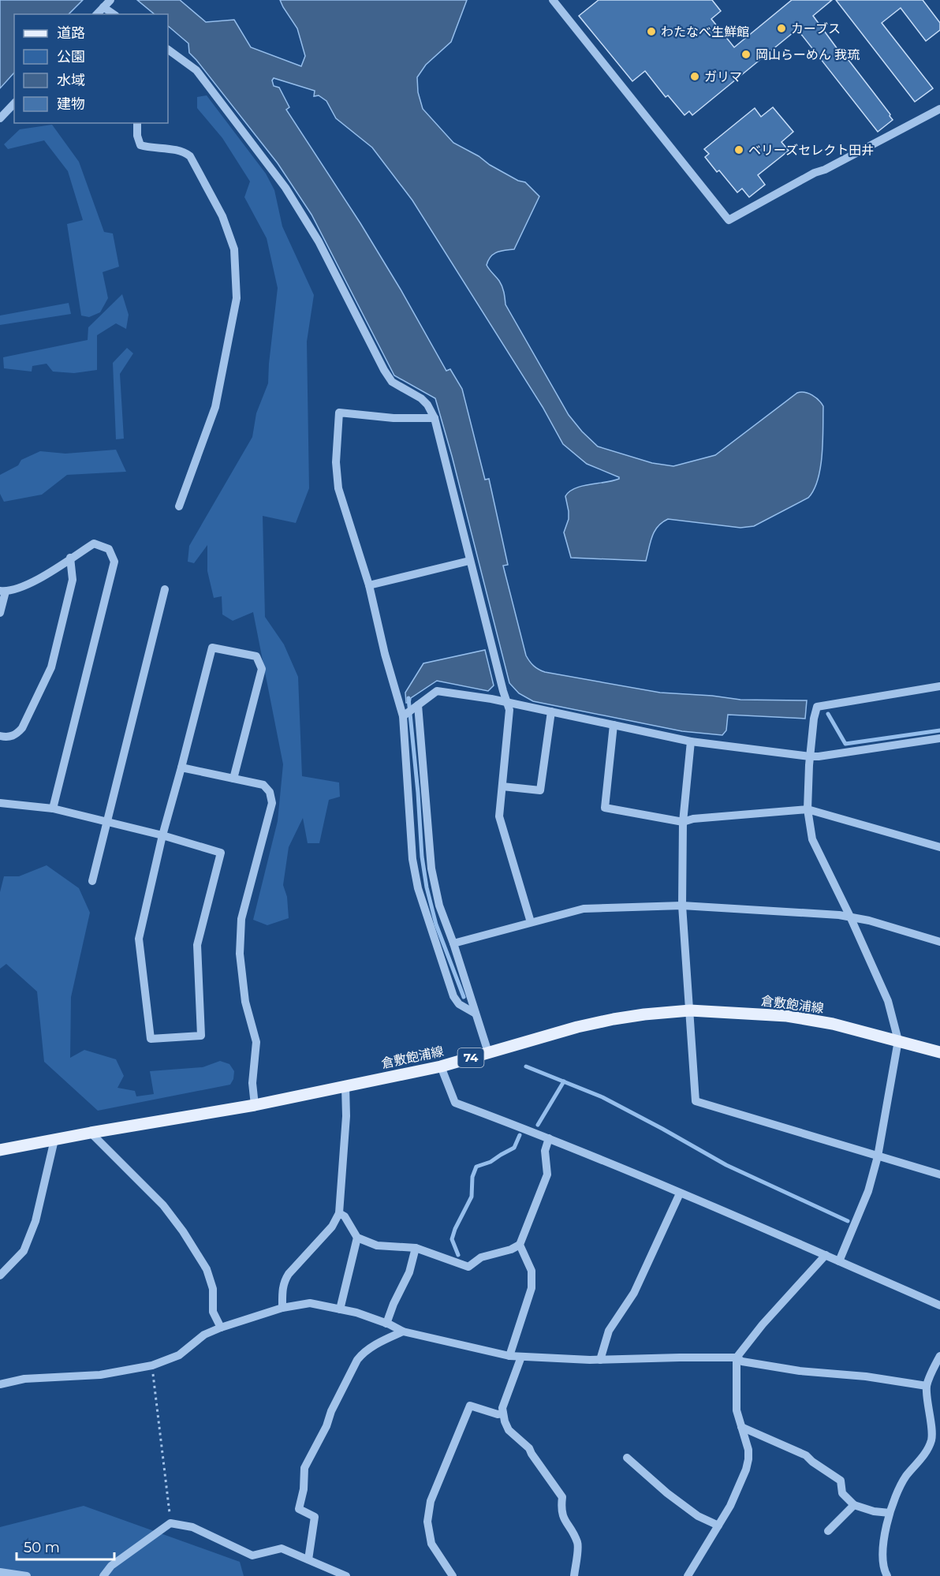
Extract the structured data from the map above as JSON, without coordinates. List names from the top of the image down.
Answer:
{
  "streets": {
    "main road": ["倉敷飽浦線", "74"]
  },
  "places": [
    "カーブス",
    "わたなべ生鮮館",
    "岡山らーめん 我琉",
    "ガリマ",
    "ベリーズセレクト田井"
  ],
  "legend": [
    "道路",
    "公園",
    "水域",
    "建物"
  ],
  "scale_bar": "50 m"
}
